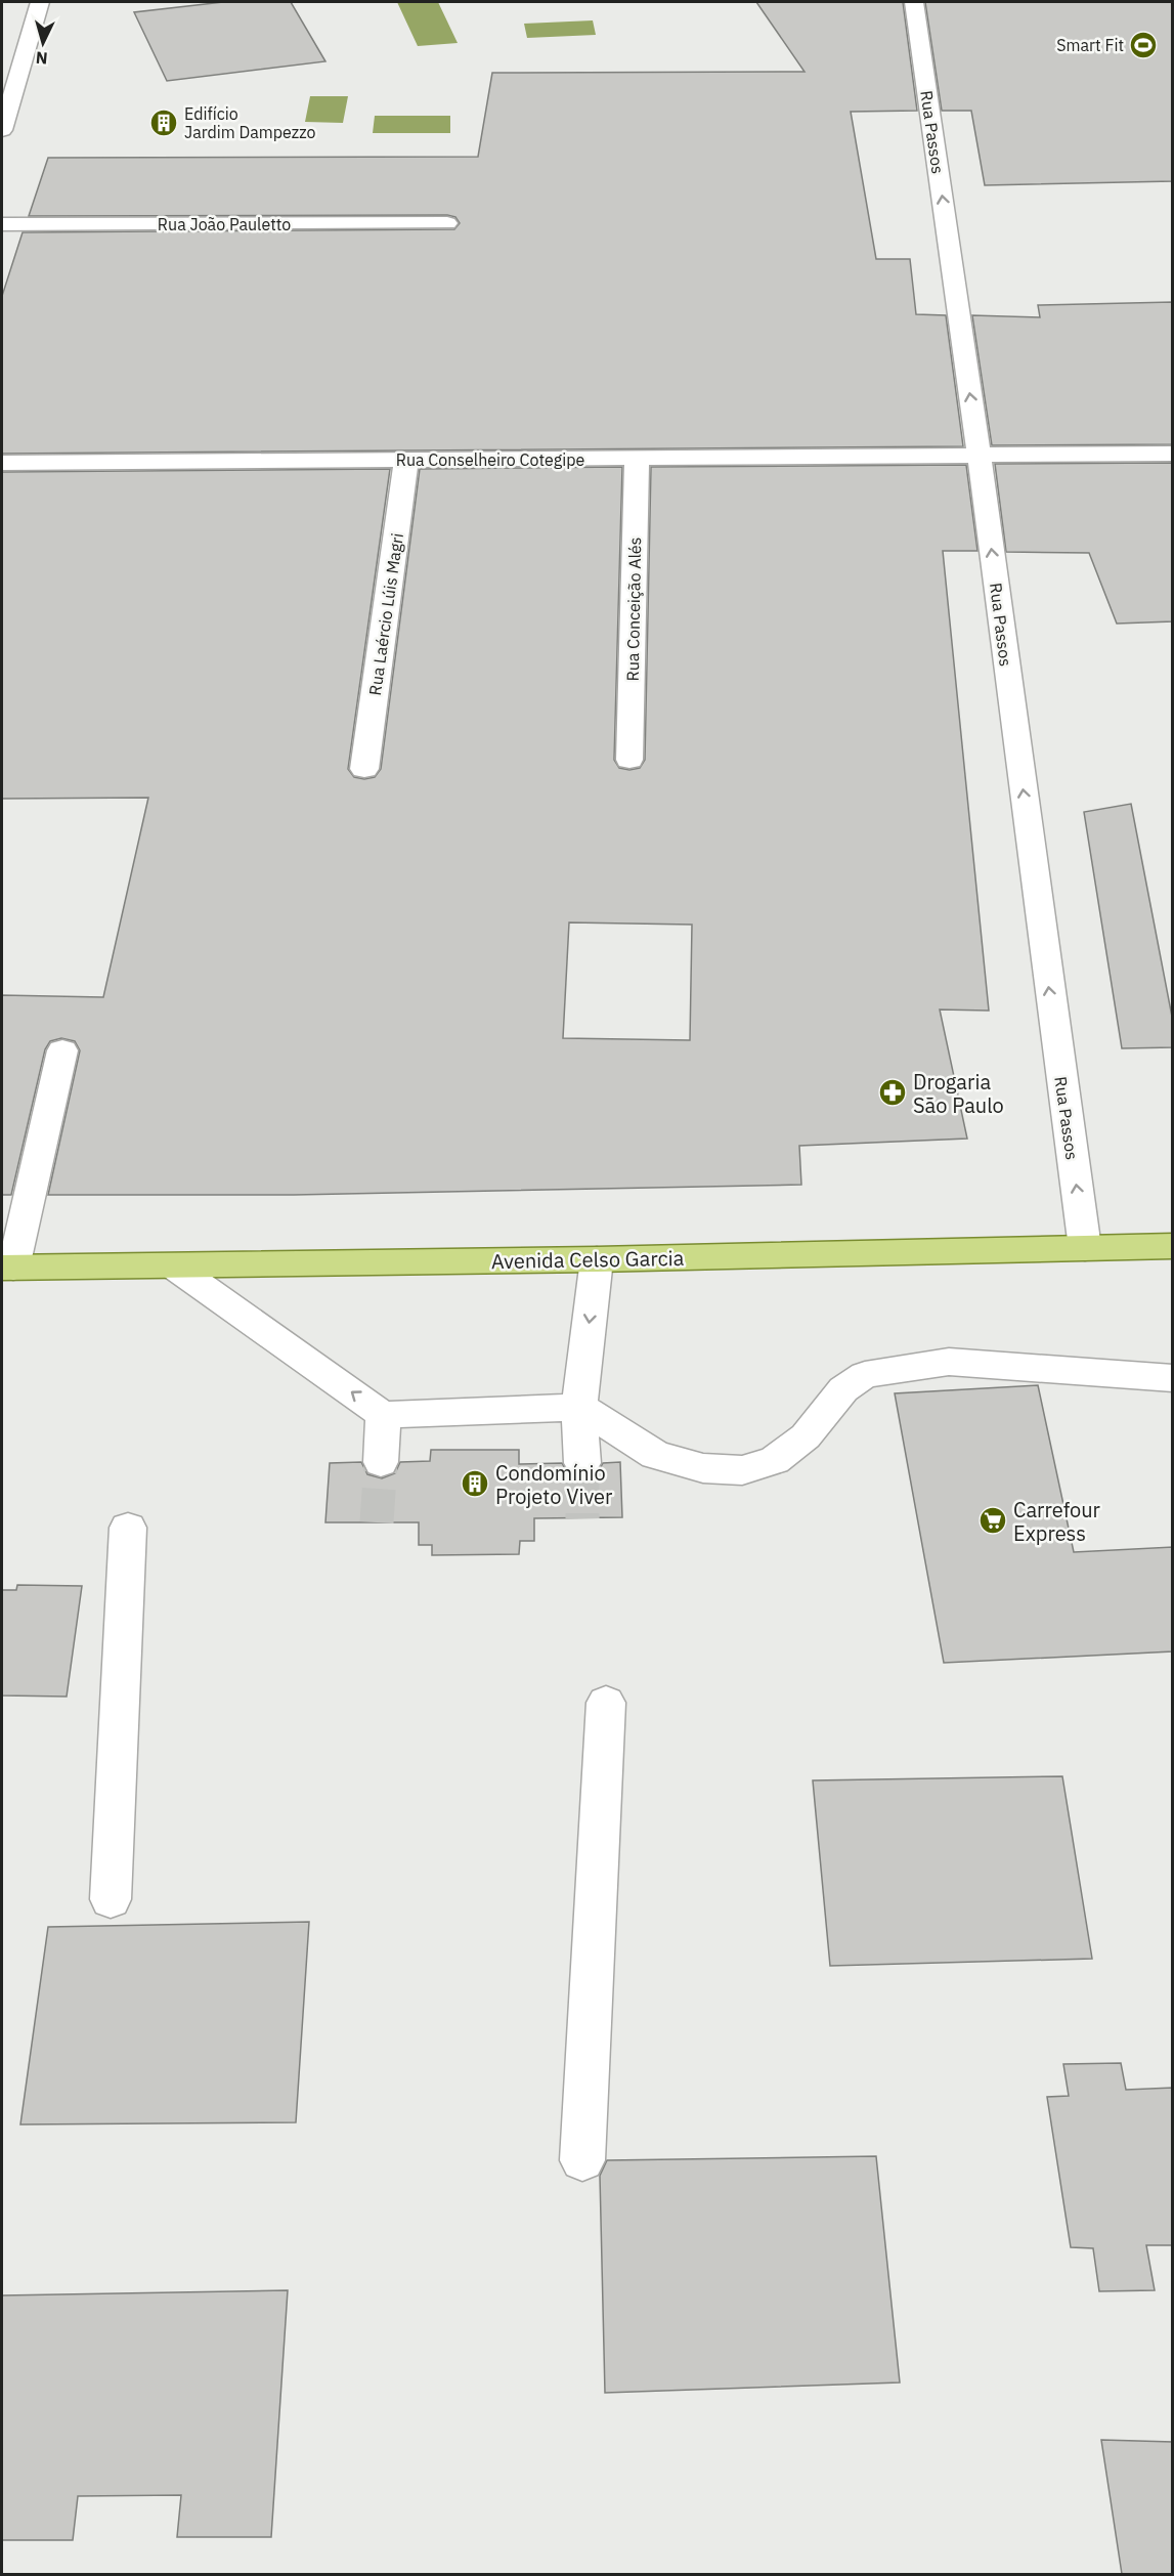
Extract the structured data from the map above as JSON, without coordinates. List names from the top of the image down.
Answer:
{
  "streets": {
    "main road": ["Avenida Celso Garcia"],
    "street": [
      "Rua Passos",
      "Rua João Pauletto",
      "Rua Conselheiro Cotegipe",
      "Rua Conceição Alés",
      "Rua Laércio Lúis Magri"
    ]
  },
  "crossings": [
    ["Rua Passos", "Rua Conselheiro Cotegipe"],
    ["Rua Passos", "Avenida Celso Garcia"],
    ["Rua Conselheiro Cotegipe", "Rua Conceição Alés"],
    ["Rua Conselheiro Cotegipe", "Rua Laércio Lúis Magri"]
  ],
  "one_way": ["Rua Passos"],
  "places": {
    "sports": ["Smart Fit"],
    "building": ["Edifício Jardim Dampezzo", "Condomínio Projeto Viver"],
    "pharmacy": ["Drogaria São Paulo"],
    "supermarket": ["Carrefour Express"]
  },
  "north": "bottom"
}
